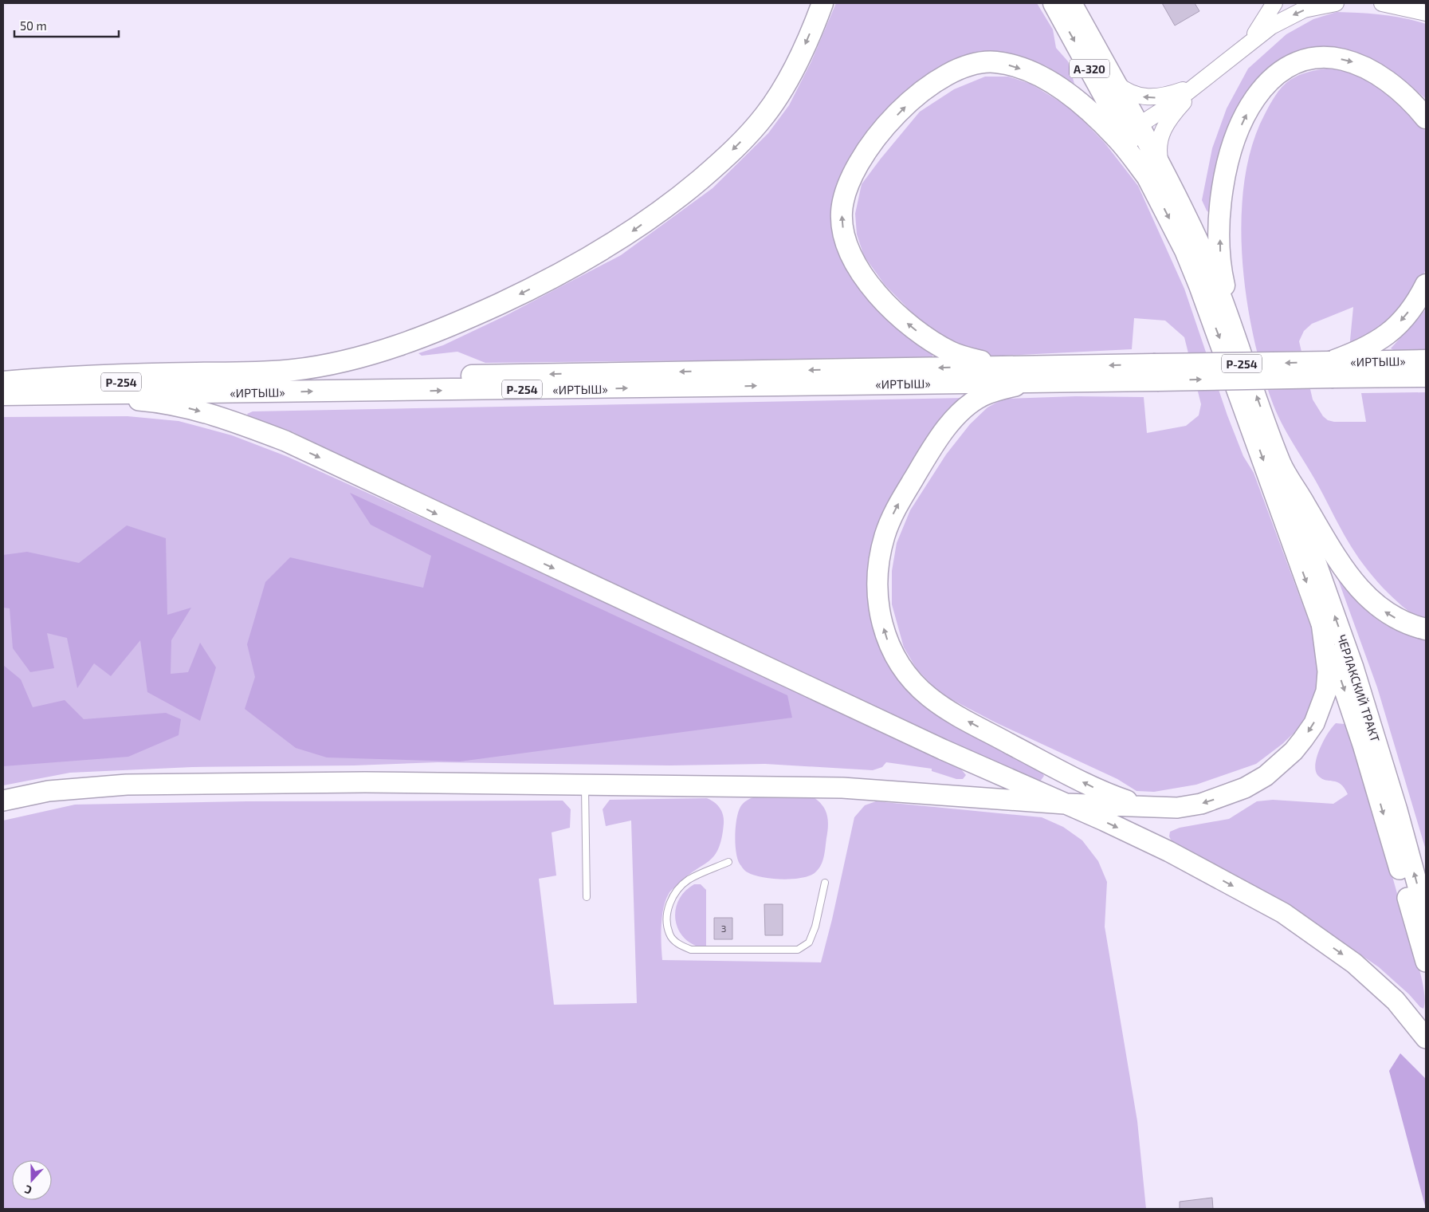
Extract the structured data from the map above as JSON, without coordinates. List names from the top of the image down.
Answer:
{
  "streets": {
    "highway": ["А-320", "«ИРТЫШ»", "Р-254"],
    "main road": ["ЧЕРЛАКСКИЙ ТРАКТ"]
  },
  "crossings": [
    ["«ИРТЫШ»", "Р-254"]
  ],
  "house_numbers": ["3"],
  "scale_bar": "50 m",
  "north": "bottom"
}
